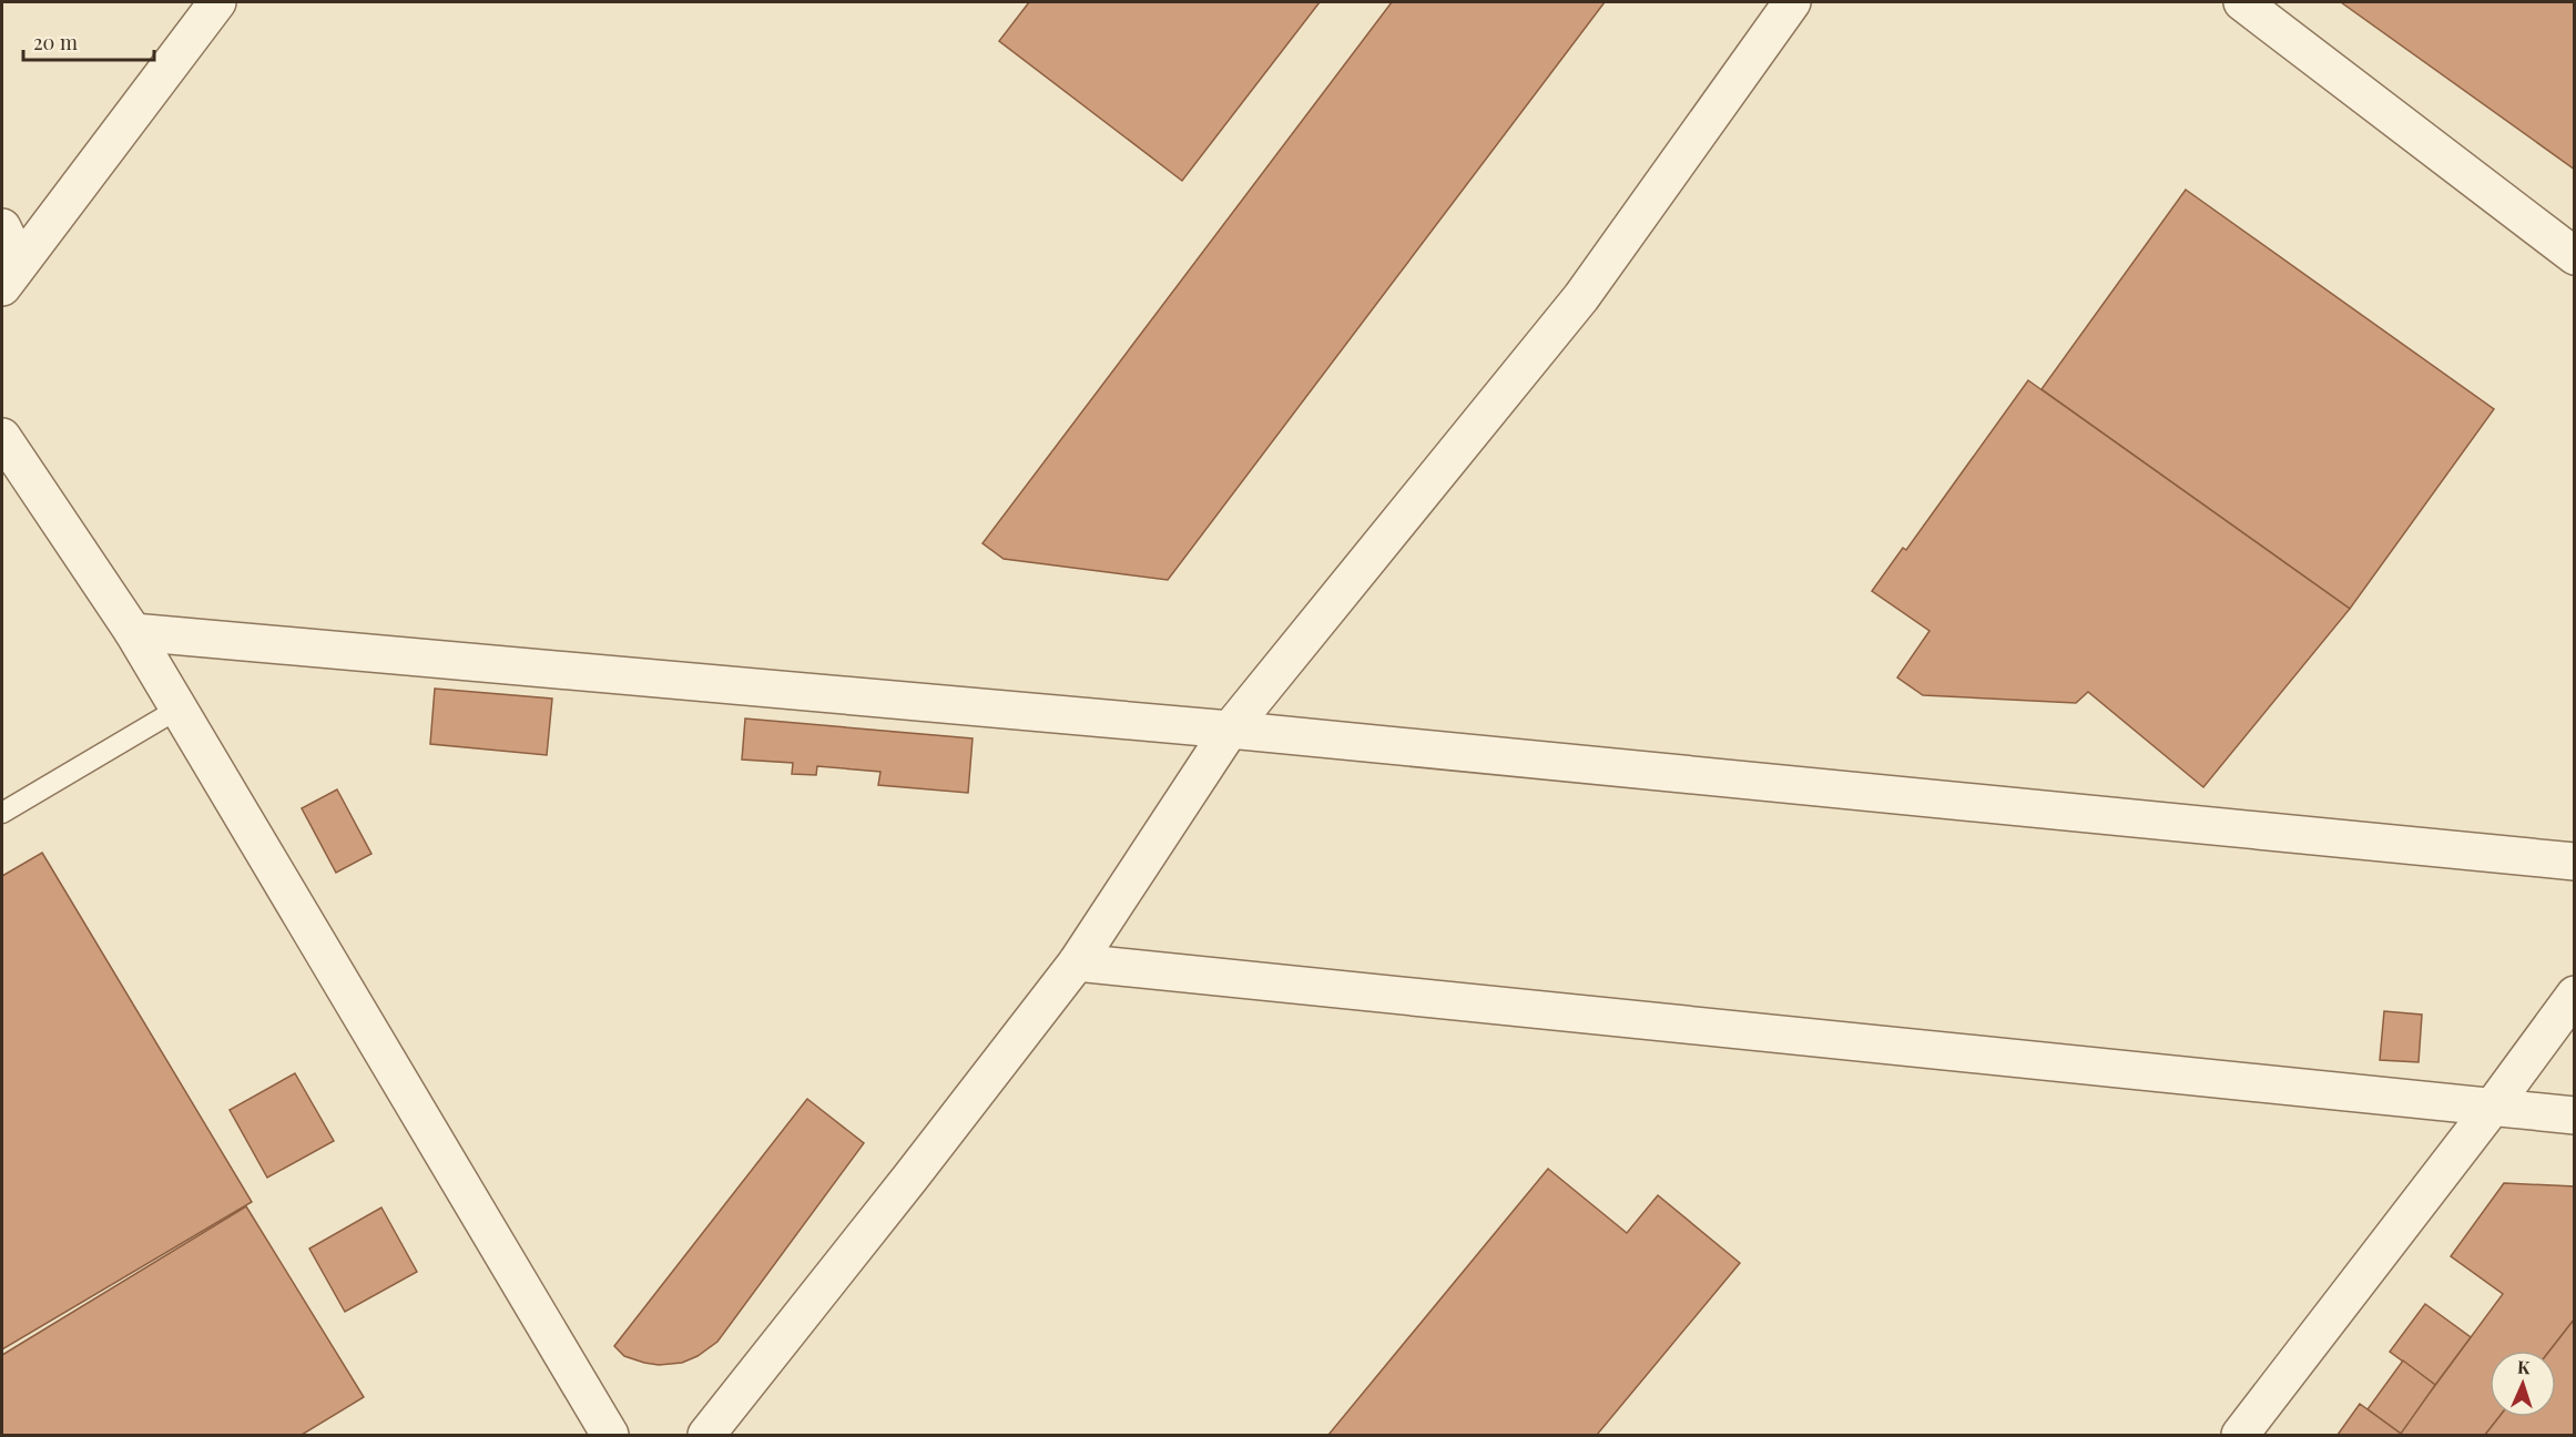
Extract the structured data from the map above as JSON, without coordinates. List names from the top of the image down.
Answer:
{
  "scale_bar": "20 m",
  "north": "top"
}
